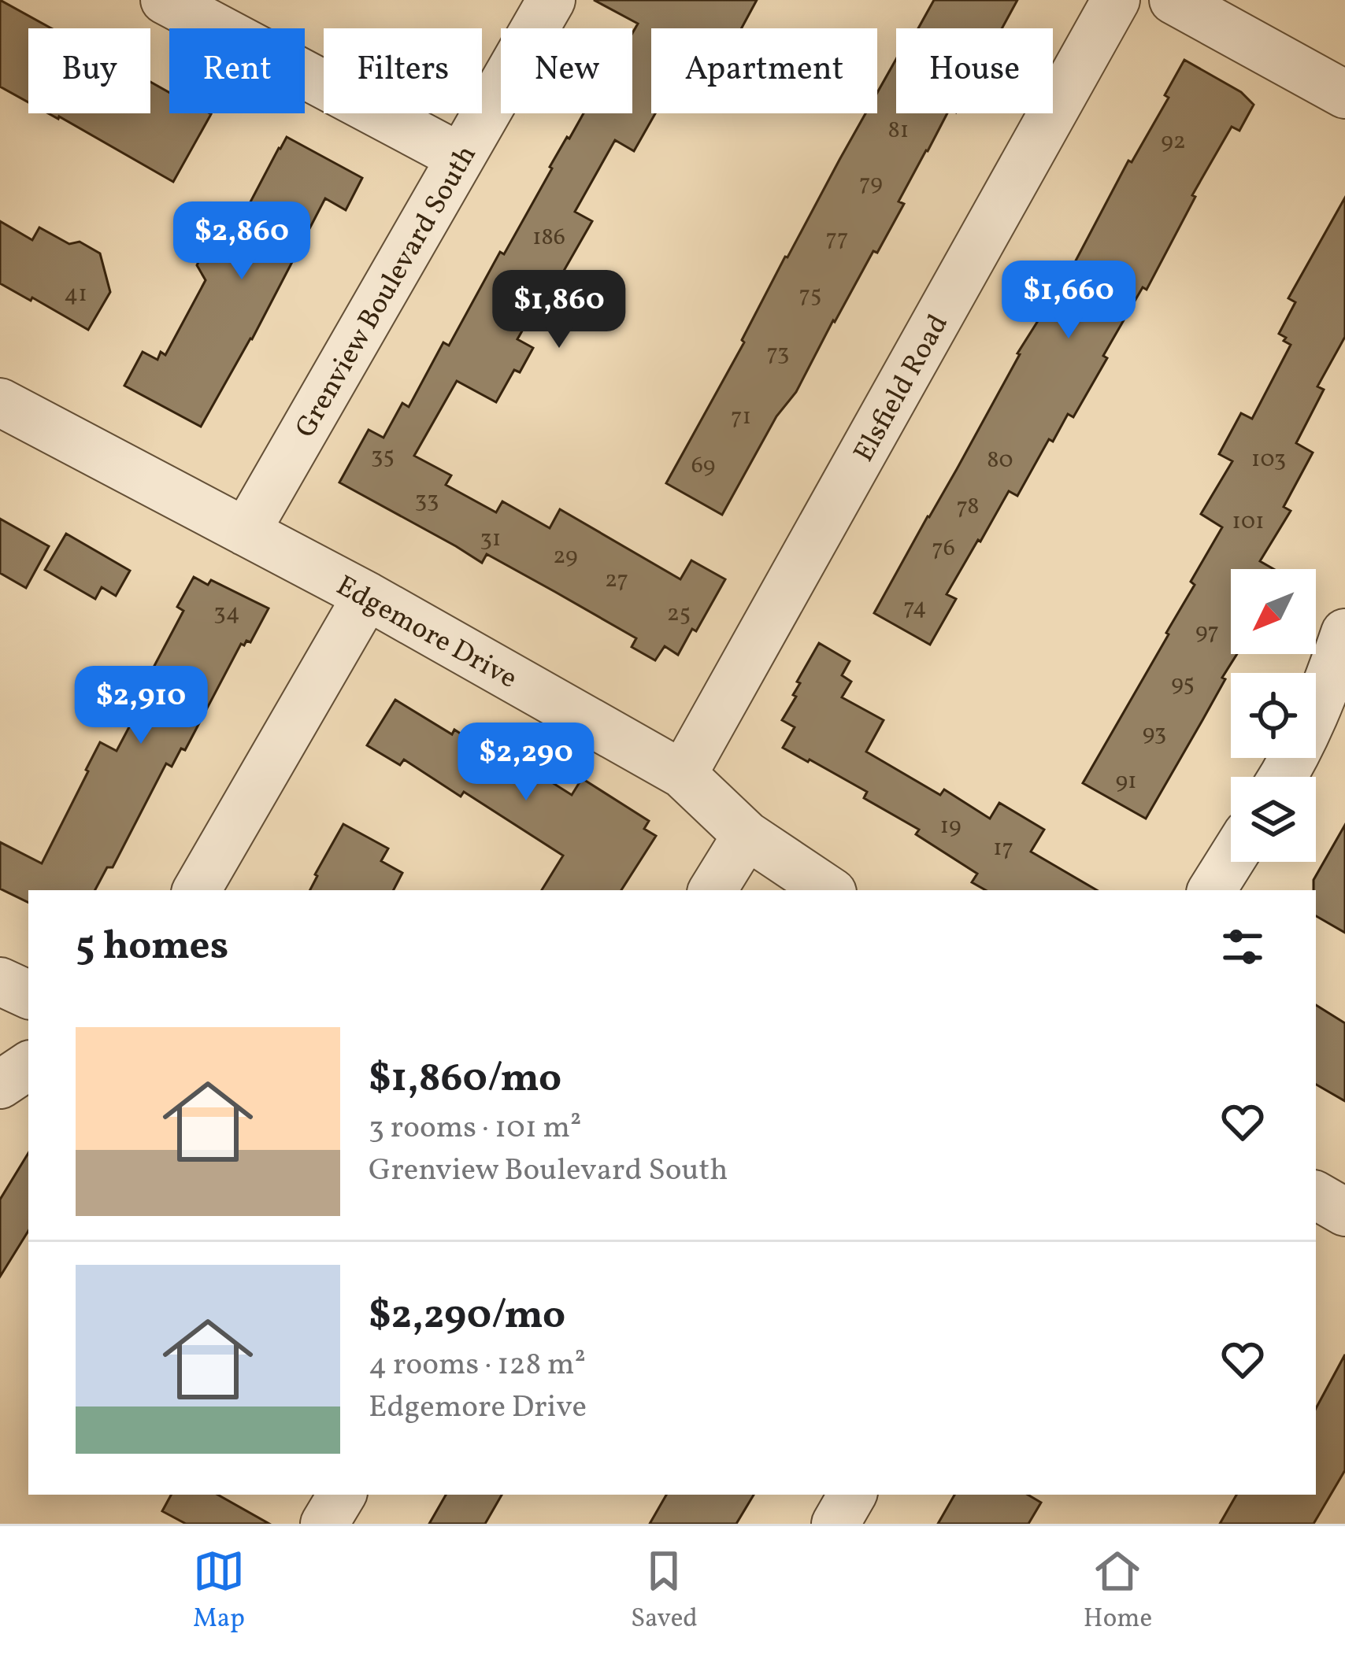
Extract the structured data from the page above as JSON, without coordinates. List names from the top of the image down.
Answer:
{
  "streets": {
    "street": ["Grenview Boulevard South", "Elsfield Road", "Edgemore Drive"]
  },
  "crossings": [
    ["Grenview Boulevard South", "Edgemore Drive"],
    ["Elsfield Road", "Edgemore Drive"]
  ],
  "house_numbers": [
    "81",
    "92",
    "79",
    "186",
    "77",
    "41",
    "75",
    "73",
    "71",
    "35",
    "103",
    "80",
    "69",
    "33",
    "78",
    "101",
    "31",
    "76",
    "29",
    "27",
    "74",
    "34",
    "25",
    "97",
    "95",
    "93",
    "91",
    "19",
    "17"
  ],
  "north": "bottom left",
  "page": {
    "chip": [
      "Buy",
      "Rent",
      "Filters",
      "New",
      "Apartment",
      "House"
    ],
    "price": [
      "$2,860",
      "$1,660",
      "$1,860",
      "$2,910",
      "$2,290"
    ],
    "heading": "5 homes",
    "list": [
      {
        "name": "$1,860/mo",
        "note": "3 rooms · 101 m² · Grenview Boulevard South"
      },
      {
        "name": "$2,290/mo",
        "note": "4 rooms · 128 m² · Edgemore Drive"
      }
    ],
    "tabs": ["Map", "Saved", "Home"]
  }
}
